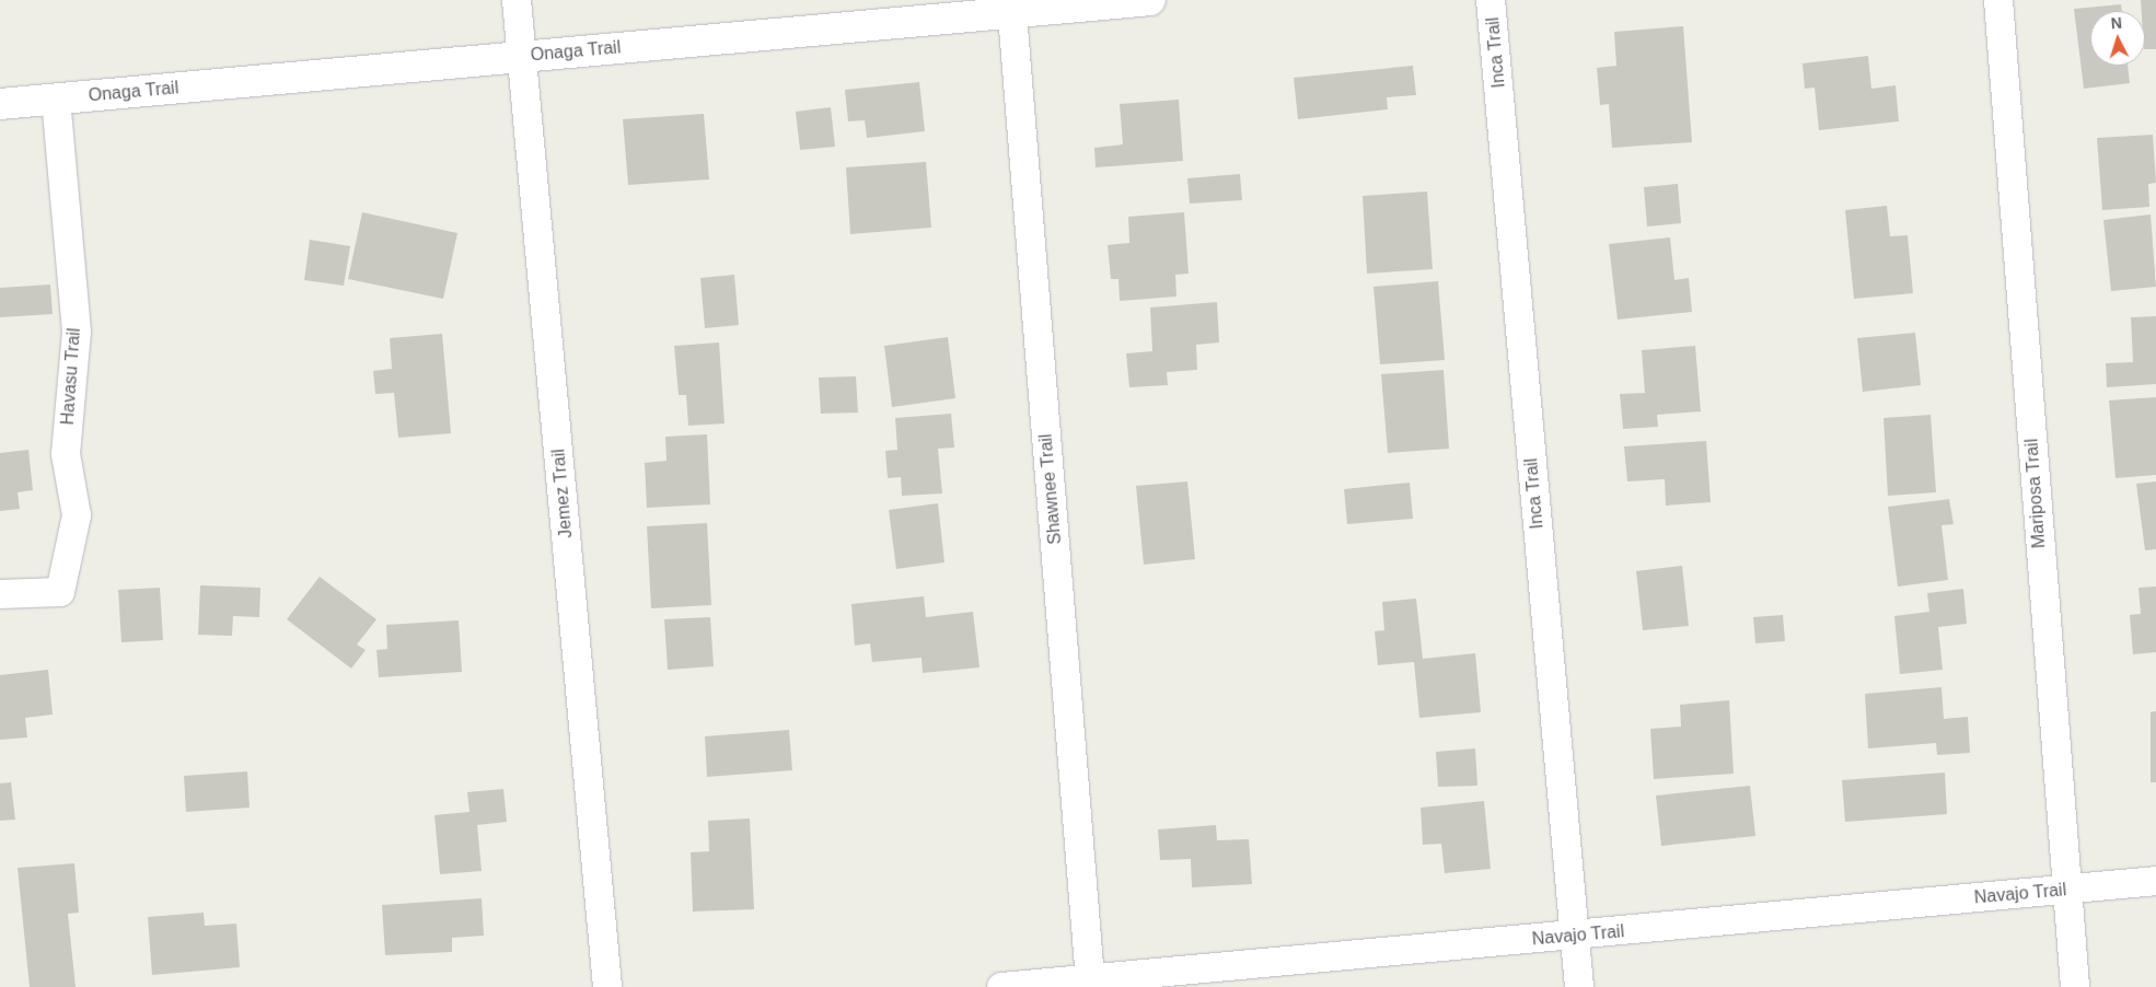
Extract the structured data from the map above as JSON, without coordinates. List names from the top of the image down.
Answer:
{
  "streets": {
    "street": [
      "Onaga Trail",
      "Inca Trail",
      "Havasu Trail",
      "Shawnee Trail",
      "Jemez Trail",
      "Mariposa Trail",
      "Navajo Trail"
    ]
  },
  "crossings": [
    ["Onaga Trail", "Havasu Trail"],
    ["Onaga Trail", "Shawnee Trail"],
    ["Onaga Trail", "Jemez Trail"],
    ["Inca Trail", "Navajo Trail"],
    ["Shawnee Trail", "Navajo Trail"],
    ["Mariposa Trail", "Navajo Trail"]
  ],
  "north": "top"
}
